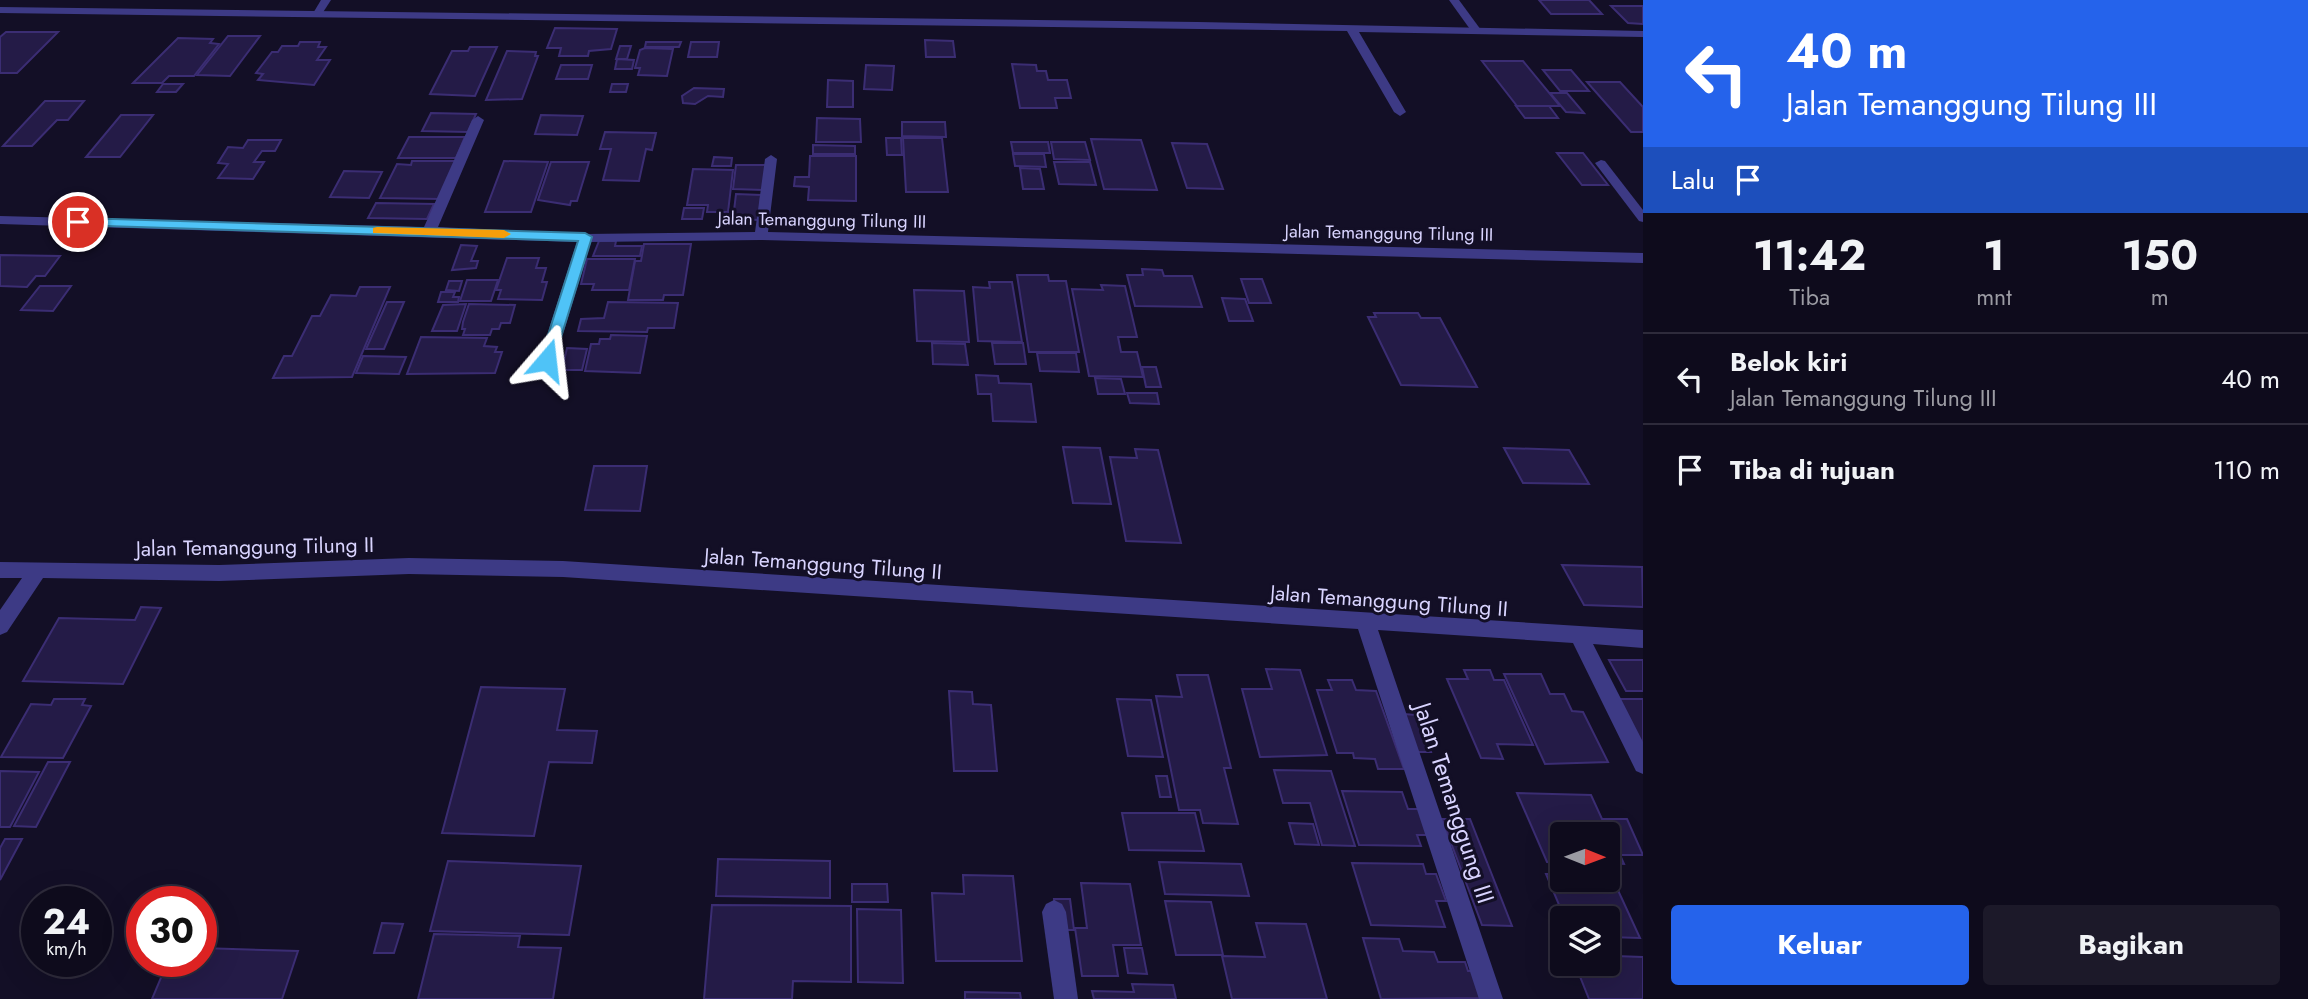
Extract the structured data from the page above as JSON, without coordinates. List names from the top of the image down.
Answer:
{
  "streets": {
    "street": ["Jalan Temanggung Tilung III", "Jalan Temanggung Tilung II", "Jalan Temanggung III"]
  },
  "crossings": [
    ["Jalan Temanggung Tilung II", "Jalan Temanggung III"]
  ],
  "north": "right",
  "page": {
    "turn": ["40 m", "Jalan Temanggung Tilung III"],
    "then": "Lalu",
    "eta": [
      "11:42",
      "Tiba",
      "1",
      "mnt",
      "150",
      "m"
    ],
    "list": [
      {
        "name": "Belok kiri",
        "note": "Jalan Temanggung Tilung III",
        "value": "40 m"
      },
      {
        "name": "Tiba di tujuan",
        "value": "110 m"
      }
    ],
    "speed": "24 km/h",
    "limit": "30",
    "buttons": ["Keluar", "Bagikan"]
  }
}
